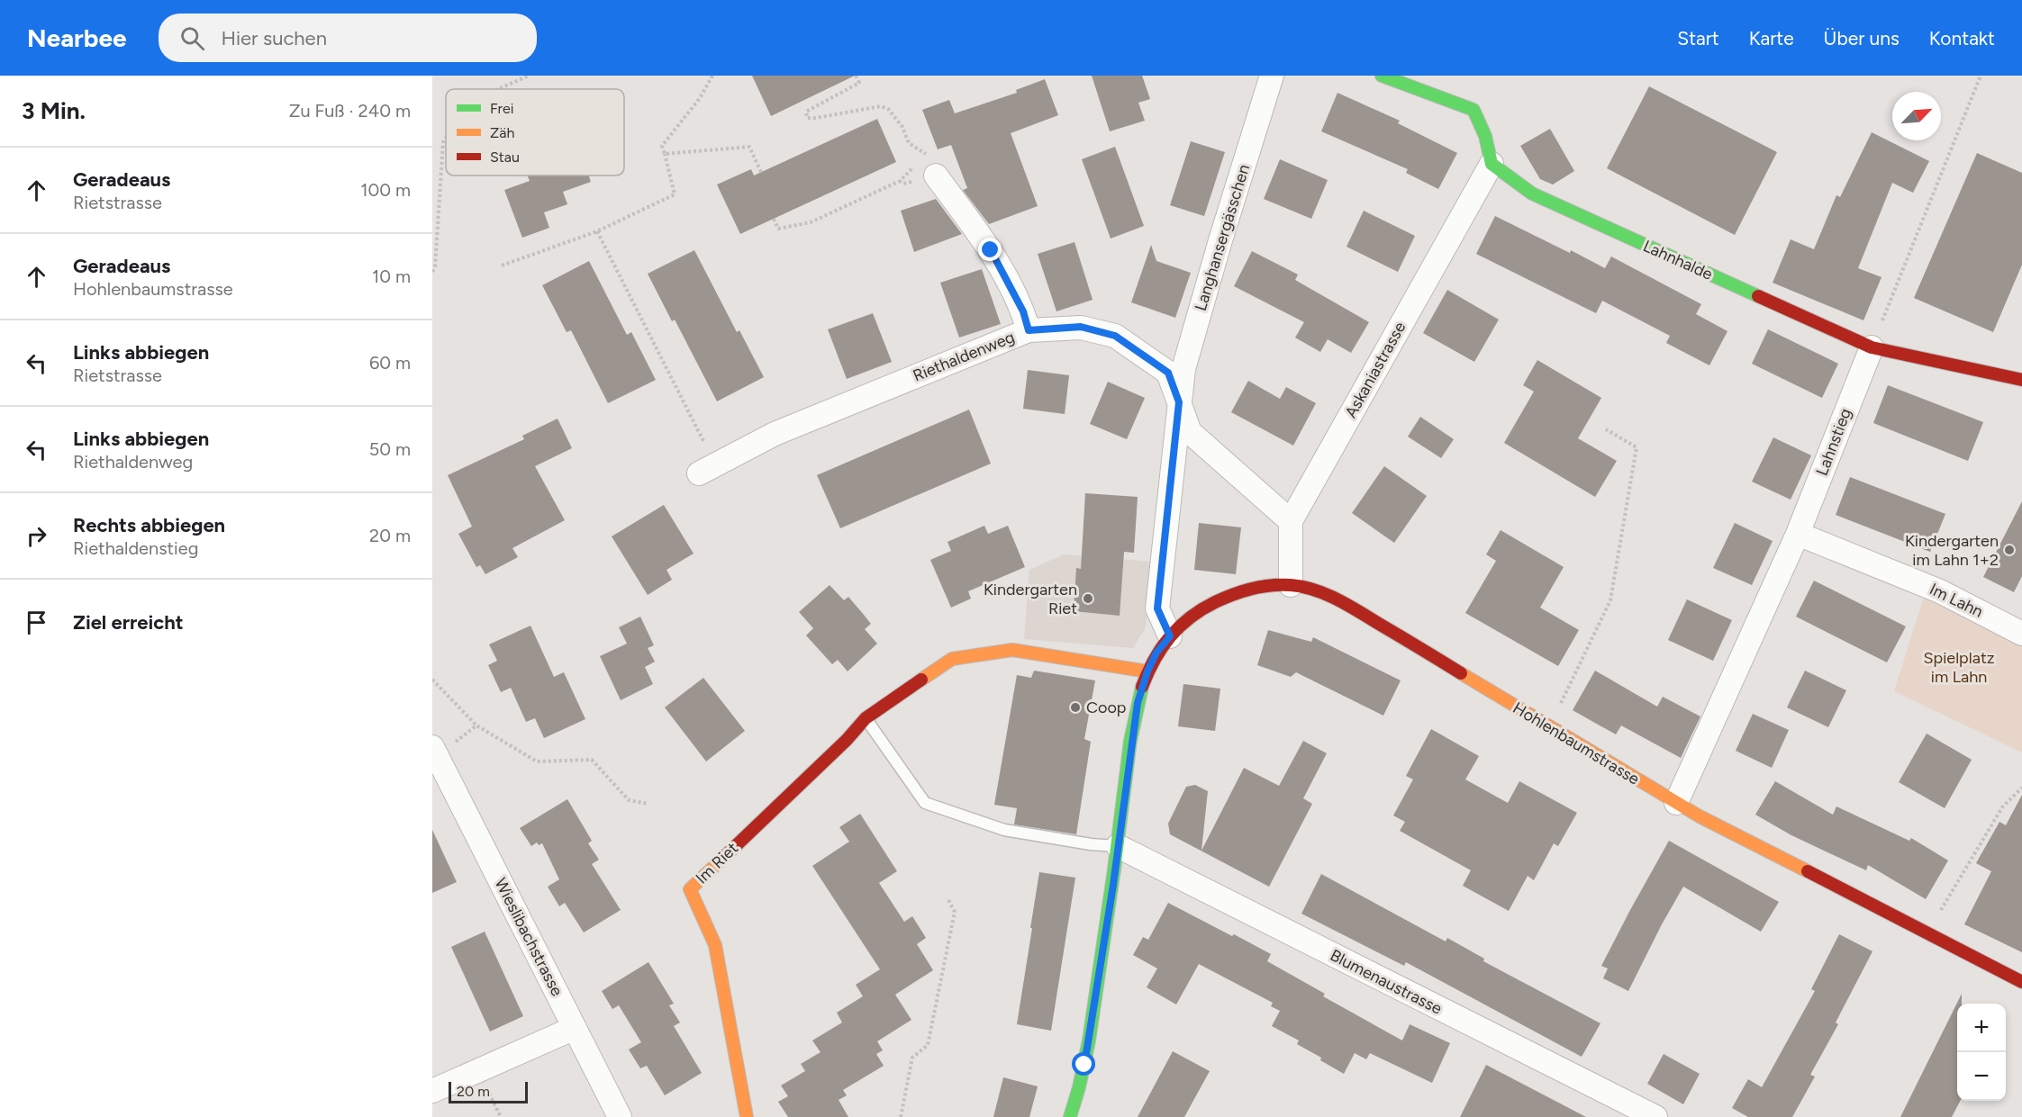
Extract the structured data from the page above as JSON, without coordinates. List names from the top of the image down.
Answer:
{
  "streets": {
    "street": [
      "Langhansergässchen",
      "Lahnhalde",
      "Riethaldenweg",
      "Askaniastrasse",
      "Lahnstieg",
      "Im Lahn",
      "Hohlenbaumstrasse",
      "Im Riet",
      "Wieslibachstrasse",
      "Blumenaustrasse"
    ]
  },
  "crossings": [
    ["Langhansergässchen", "Riethaldenweg"],
    ["Langhansergässchen", "Hohlenbaumstrasse"],
    ["Lahnhalde", "Askaniastrasse"],
    ["Lahnhalde", "Lahnstieg"],
    ["Riethaldenweg", "Askaniastrasse"],
    ["Askaniastrasse", "Hohlenbaumstrasse"],
    ["Lahnstieg", "Im Lahn"],
    ["Lahnstieg", "Hohlenbaumstrasse"],
    ["Hohlenbaumstrasse", "Blumenaustrasse"]
  ],
  "parks": ["Spielplatz im Lahn"],
  "places": ["Kindergarten im Lahn 1+2", "Kindergarten Riet", "Coop"],
  "legend": ["Frei", "Zäh", "Stau"],
  "scale_bar": "20 m",
  "north": "top right",
  "page": {
    "header": "Nearbee",
    "search": "Hier suchen",
    "nav": [
      "Start",
      "Karte",
      "Über uns",
      "Kontakt"
    ],
    "heading": ["3 Min.", "Zu Fuß · 240 m"],
    "list": [
      ["Geradeaus", "Rietstrasse", "100 m"],
      ["Geradeaus", "Hohlenbaumstrasse", "10 m"],
      ["Links abbiegen", "Rietstrasse", "60 m"],
      ["Links abbiegen", "Riethaldenweg", "50 m"],
      ["Rechts abbiegen", "Riethaldenstieg", "20 m"],
      "Ziel erreicht"
    ],
    "map_buttons": ["+", "−"],
    "scale": "20 m"
  }
}
